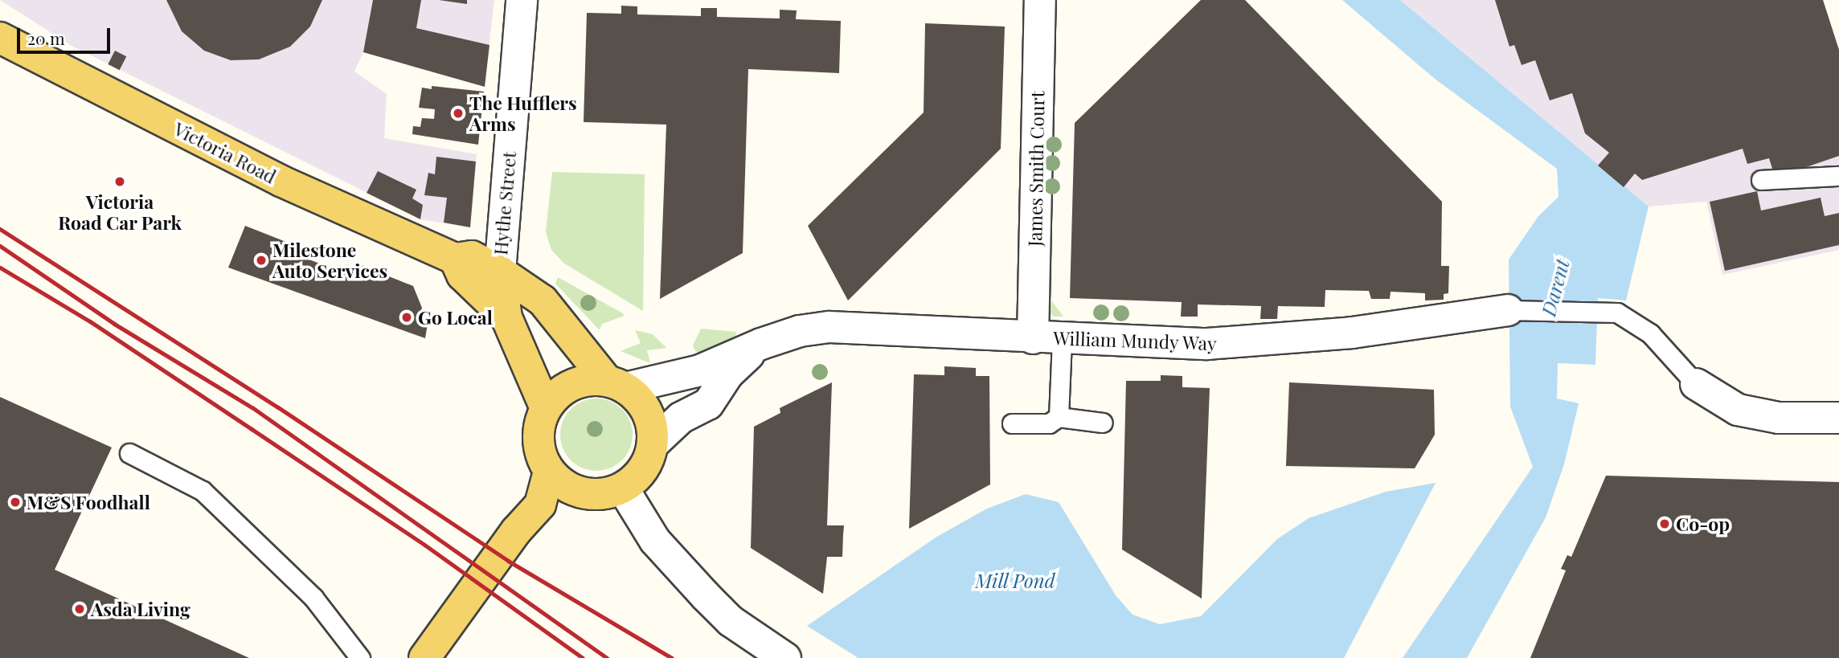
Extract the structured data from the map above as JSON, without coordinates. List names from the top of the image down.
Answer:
{
  "streets": {
    "main road": ["Victoria Road"],
    "street": ["James Smith Court", "Hythe Street", "William Mundy Way"]
  },
  "crossings": [
    ["Victoria Road", "Hythe Street"],
    ["Victoria Road", "William Mundy Way"],
    ["James Smith Court", "William Mundy Way"]
  ],
  "water": ["Darent", "Mill Pond"],
  "places": [
    "The Hufflers Arms",
    "Victoria Road Car Park",
    "Milestone Auto Services",
    "Go Local",
    "M&S Foodhall",
    "Co-op",
    "Asda Living"
  ],
  "scale_bar": "20 m"
}
